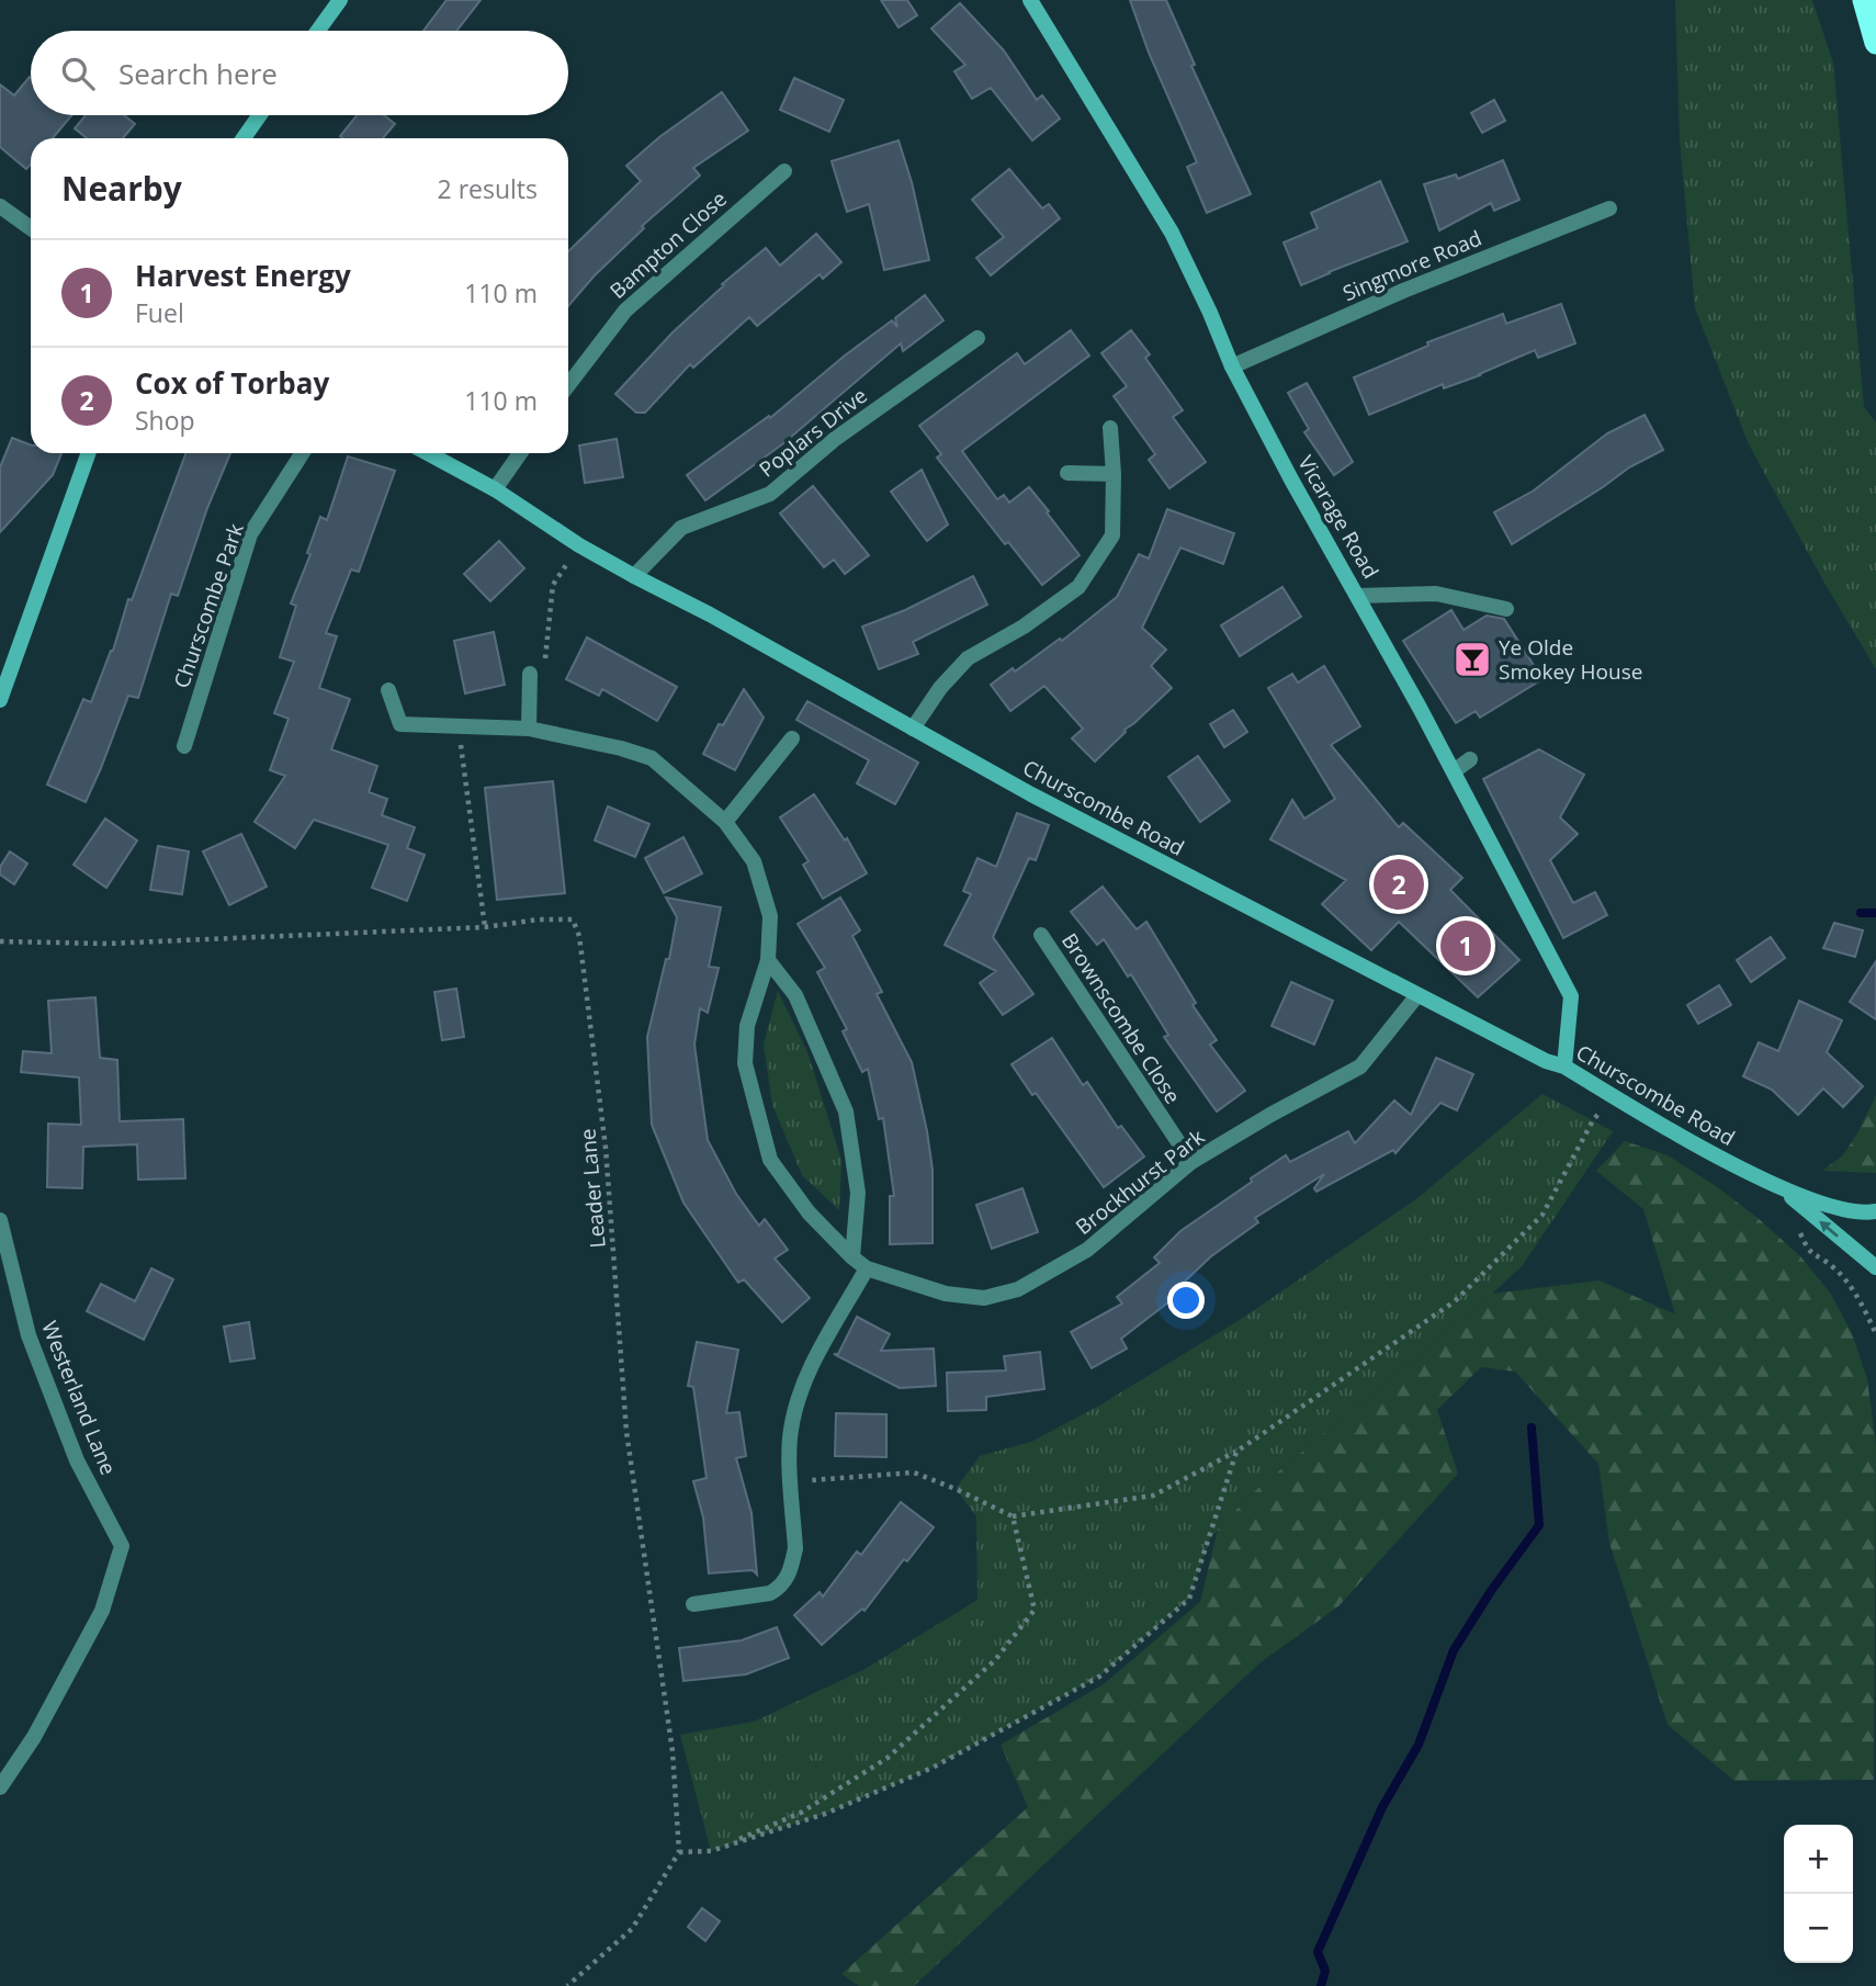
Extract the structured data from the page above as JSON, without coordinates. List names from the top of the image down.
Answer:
{
  "streets": {
    "street": [
      "Bampton Close",
      "Singmore Road",
      "Poplars Drive",
      "Vicarage Road",
      "Churscombe Park",
      "Churscombe Road",
      "Brownscombe Close",
      "Brockhurst Park",
      "Westerland Lane"
    ],
    "path": ["Leader Lane"]
  },
  "crossings": [
    ["Singmore Road", "Vicarage Road"],
    ["Poplars Drive", "Churscombe Road"],
    ["Vicarage Road", "Churscombe Road"],
    ["Churscombe Road", "Brockhurst Park"],
    ["Brownscombe Close", "Brockhurst Park"]
  ],
  "places": {
    "bar": ["Ye Olde Smokey House"]
  },
  "page": {
    "search": "Search here",
    "heading": ["Nearby", "2 results"],
    "list": [
      {
        "mark": "1",
        "name": "Harvest Energy",
        "note": "Fuel",
        "value": "110 m"
      },
      {
        "mark": "2",
        "name": "Cox of Torbay",
        "note": "Shop",
        "value": "110 m"
      }
    ],
    "pins": ["2", "1"],
    "map_buttons": ["+", "−"]
  }
}
